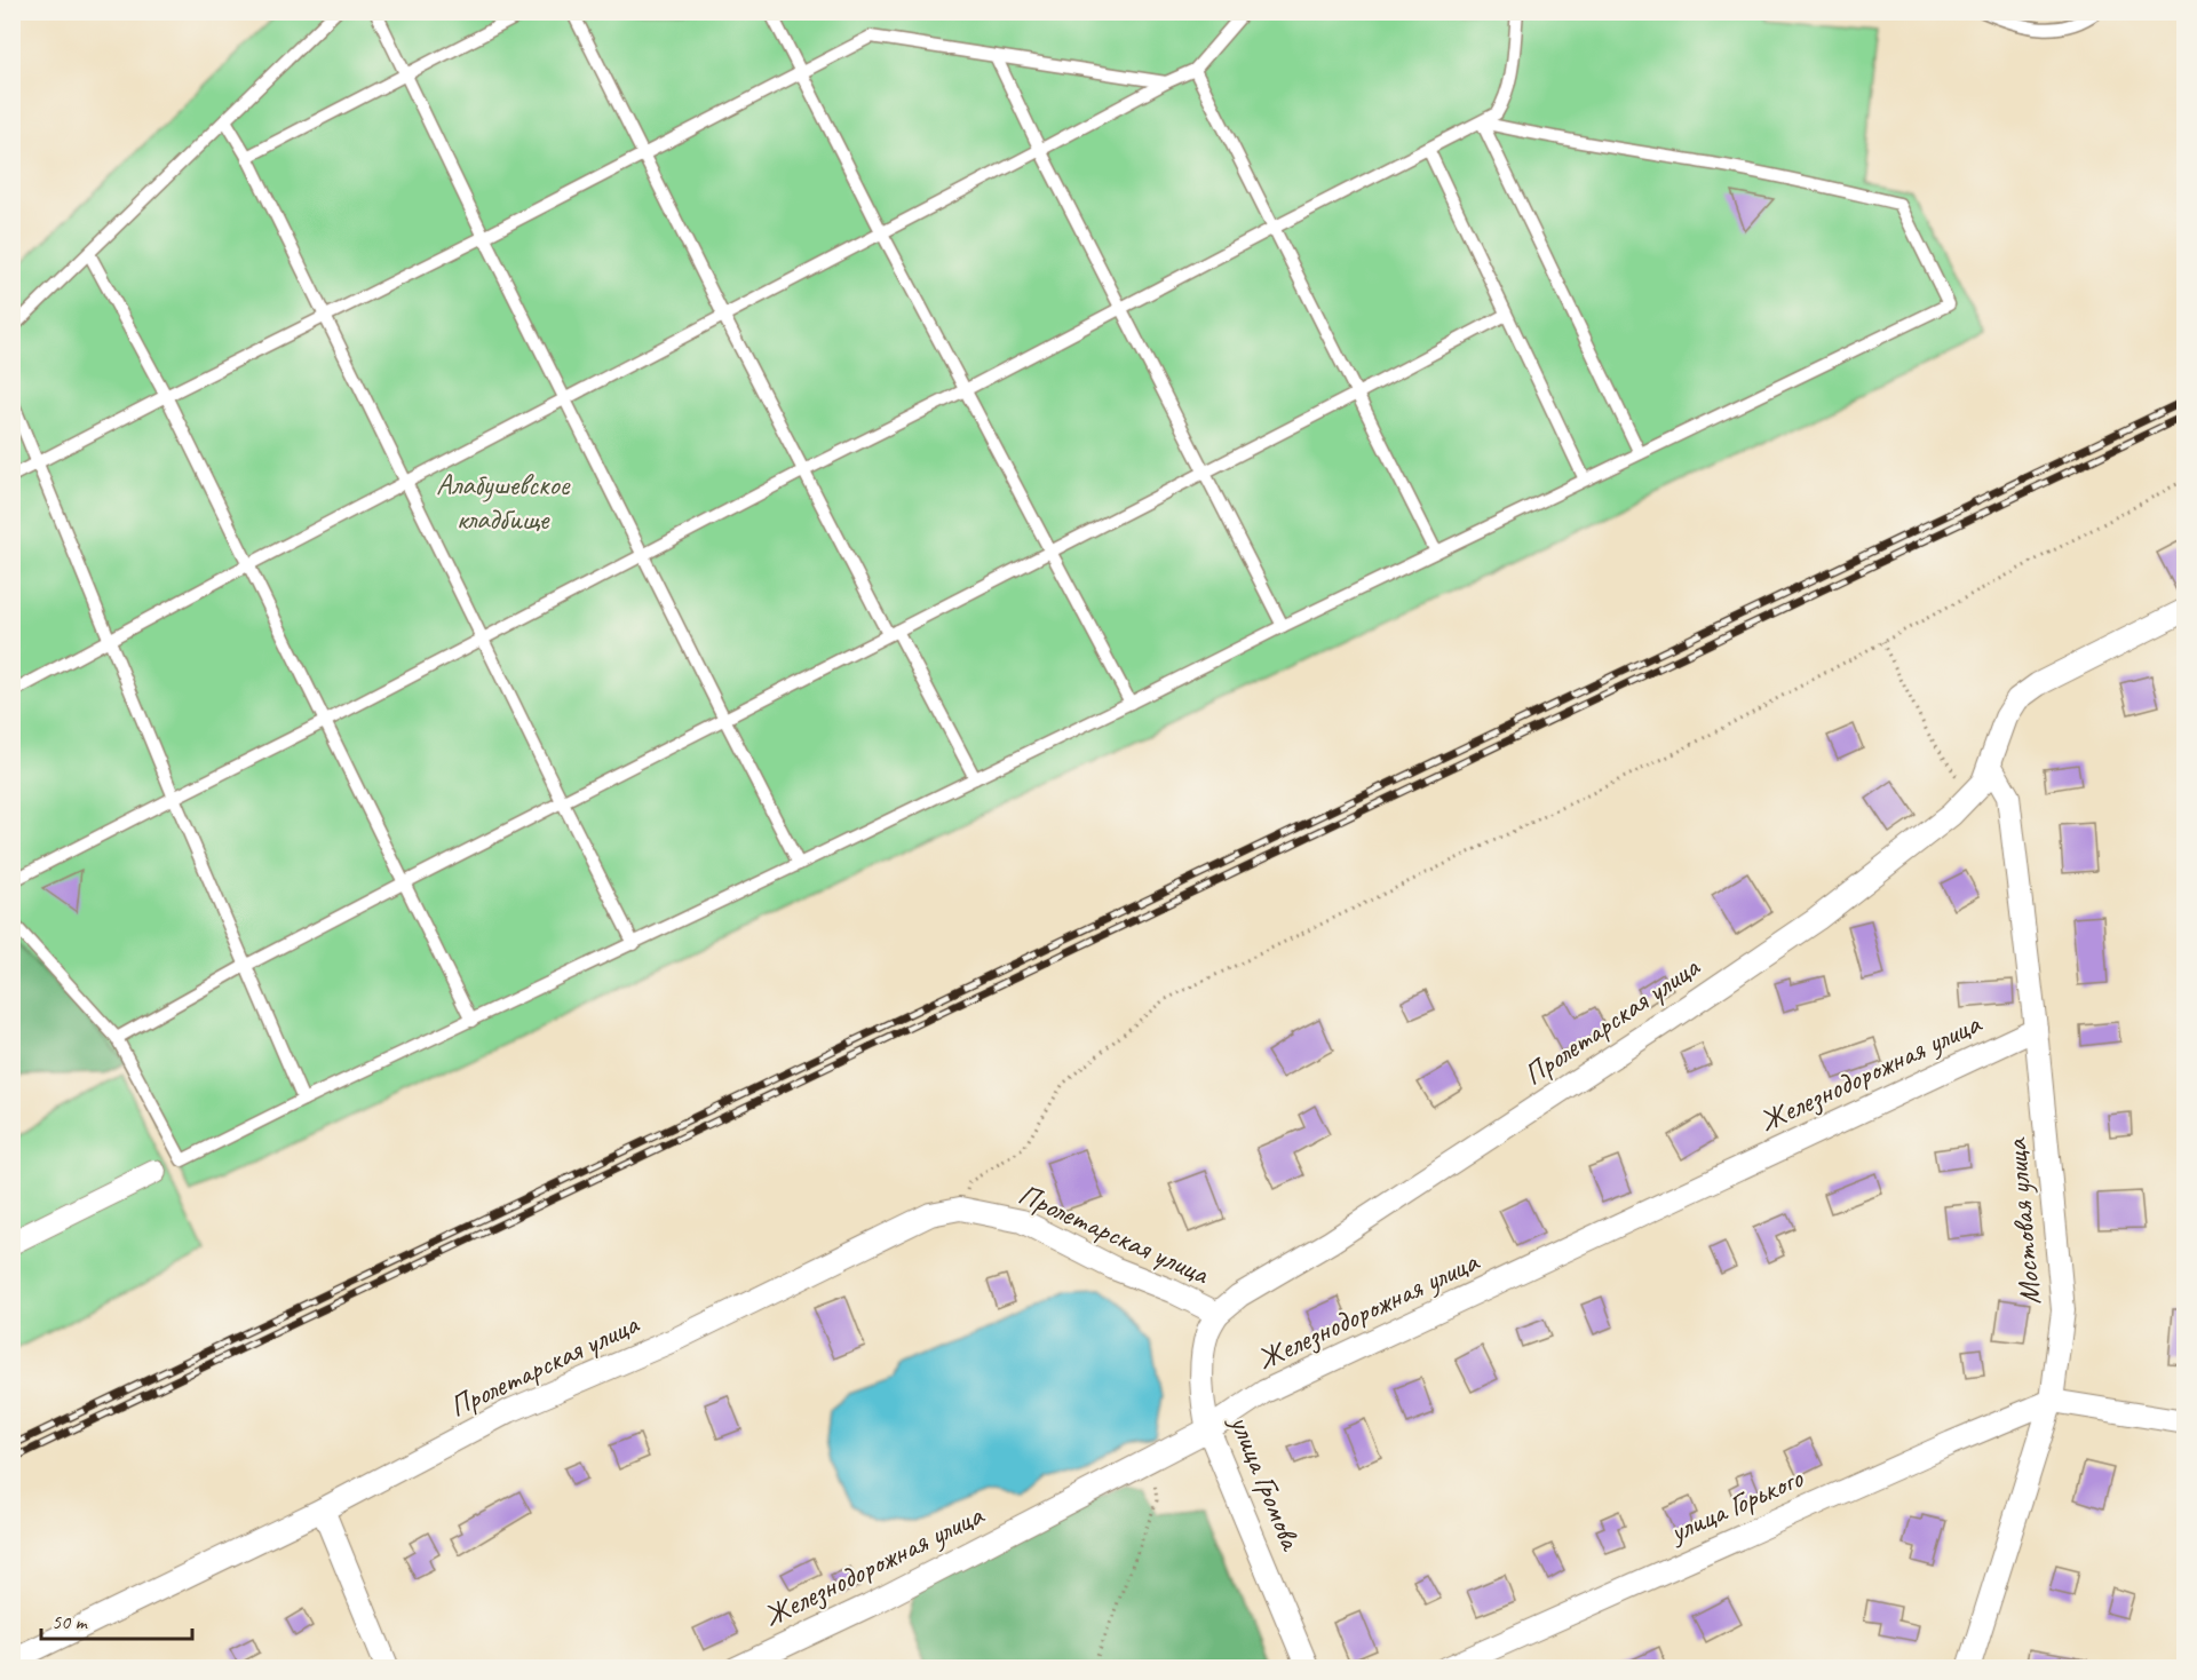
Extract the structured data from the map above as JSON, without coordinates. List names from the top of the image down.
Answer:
{
  "streets": {
    "street": [
      "Пролетарская улица",
      "Железнодорожная улица",
      "Мостовая улица",
      "улица Громова",
      "улица Горького"
    ]
  },
  "crossings": [
    ["Пролетарская улица", "Мостовая улица"],
    ["Пролетарская улица", "улица Громова"],
    ["Железнодорожная улица", "Мостовая улица"],
    ["Железнодорожная улица", "улица Громова"],
    ["Мостовая улица", "улица Горького"]
  ],
  "parks": ["Алабушевское кладбище"],
  "scale_bar": "50 m"
}
